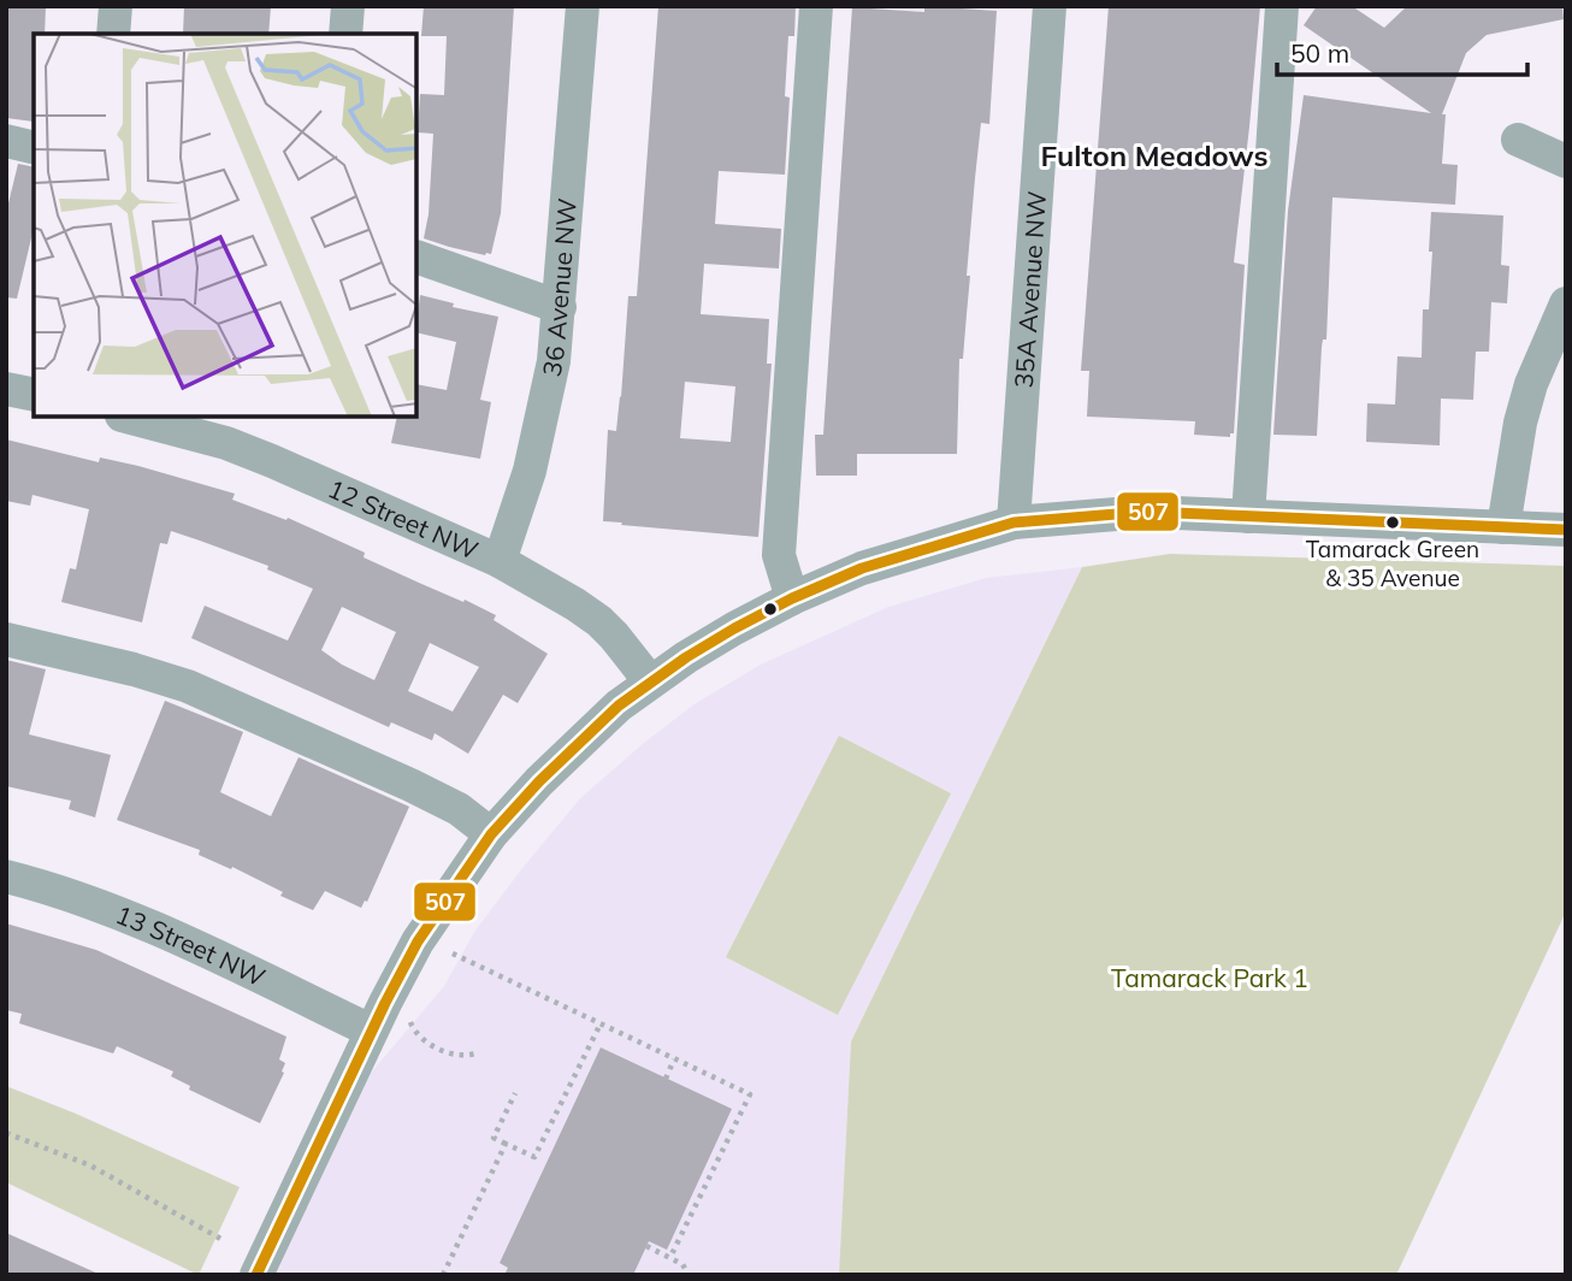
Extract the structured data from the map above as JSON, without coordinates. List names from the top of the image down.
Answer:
{
  "streets": {
    "street": [
      "36 Avenue NW",
      "35A Avenue NW",
      "12 Street NW",
      "13 Street NW"
    ]
  },
  "crossings": [
    ["36 Avenue NW", "12 Street NW"]
  ],
  "districts": ["Fulton Meadows"],
  "parks": ["Tamarack Park 1"],
  "places": ["Tamarack Green & 35 Avenue"],
  "lines": ["transit line 507"],
  "scale_bar": "50 m"
}
